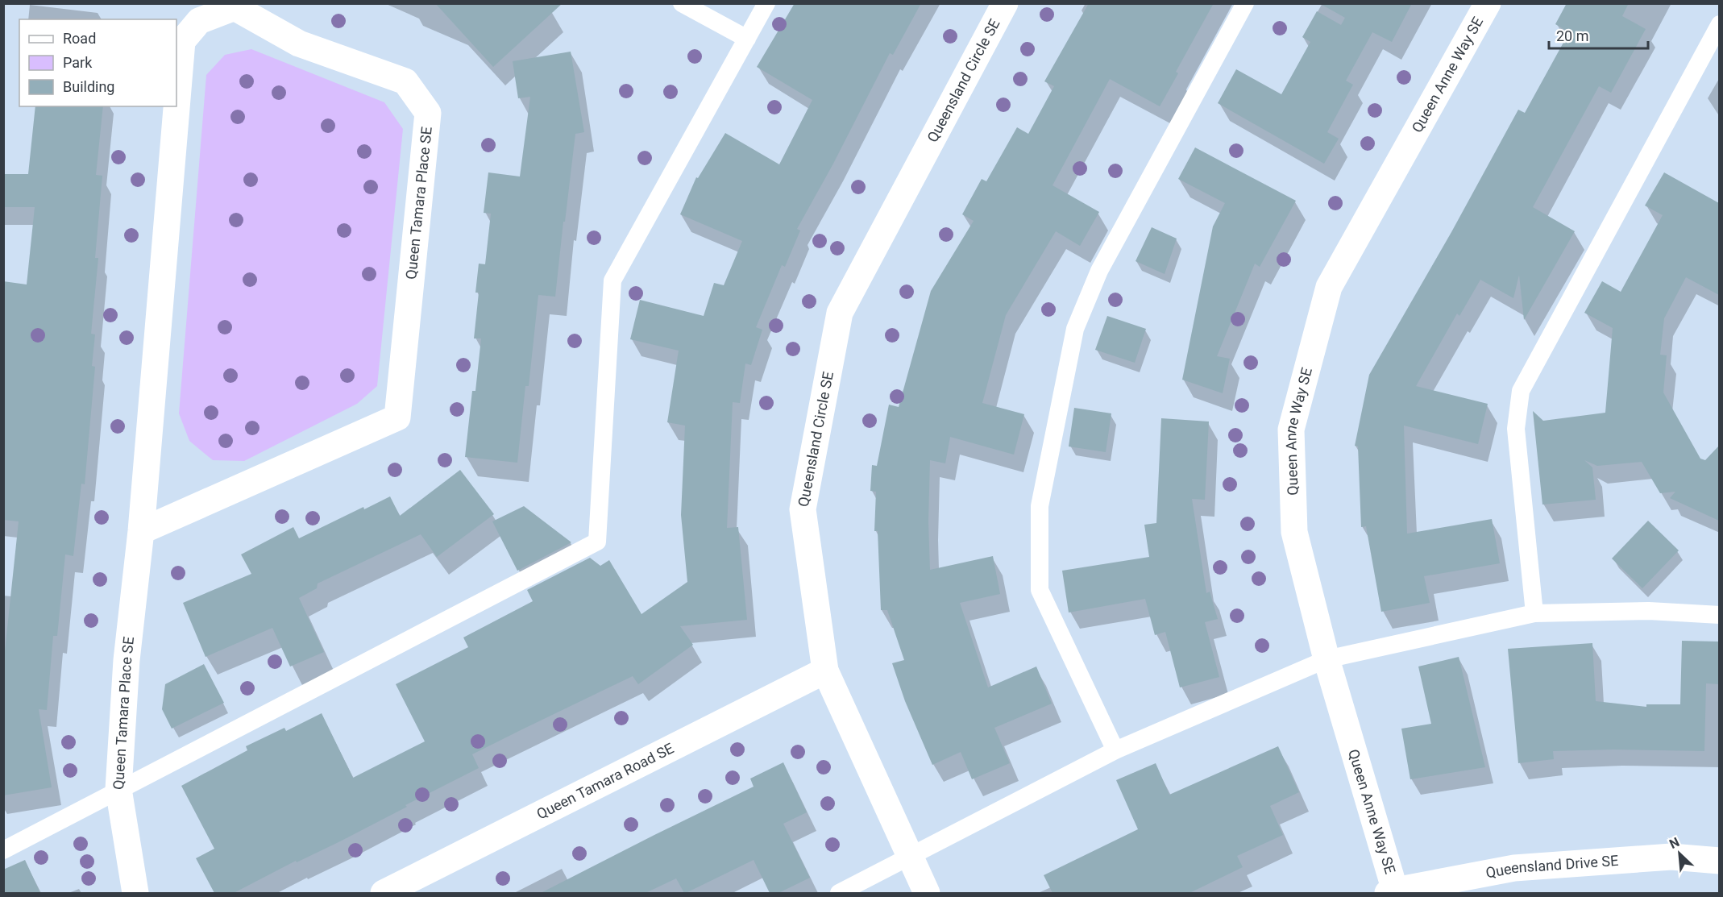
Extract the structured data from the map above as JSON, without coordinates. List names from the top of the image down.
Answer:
{
  "streets": {
    "street": [
      "Queen Anne Way SE",
      "Queensland Circle SE",
      "Queen Tamara Place SE",
      "Queen Tamara Road SE",
      "Queensland Drive SE"
    ]
  },
  "crossings": [
    ["Queen Anne Way SE", "Queensland Drive SE"],
    ["Queensland Circle SE", "Queen Tamara Road SE"]
  ],
  "legend": ["Road", "Park", "Building"],
  "scale_bar": "20 m",
  "north": "top left"
}
